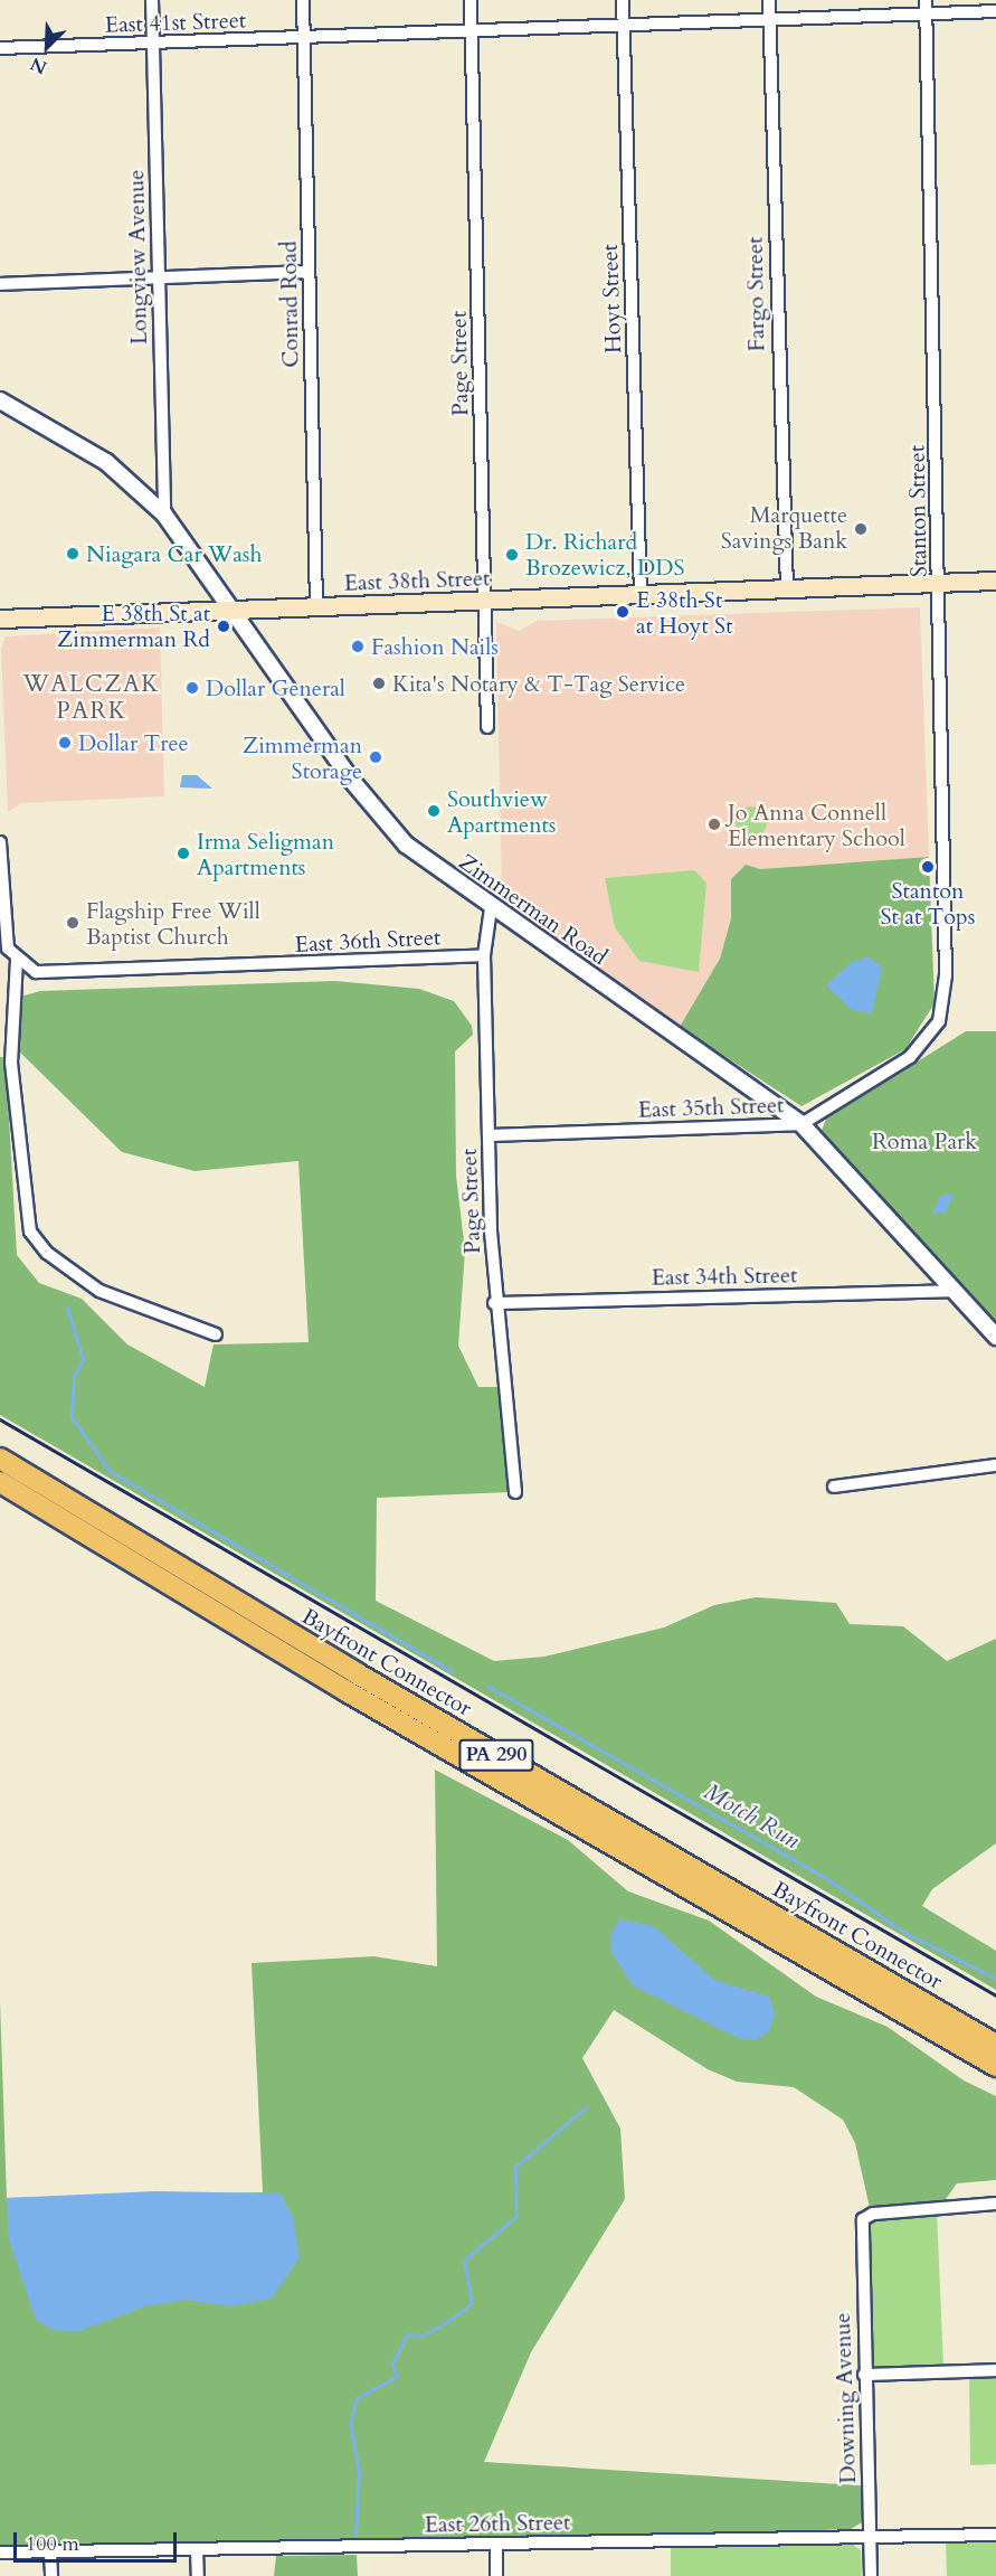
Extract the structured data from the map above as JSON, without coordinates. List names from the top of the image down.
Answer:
{
  "streets": {
    "highway": ["Bayfront Connector", "PA 290"],
    "main road": ["East 38th Street"],
    "street": [
      "East 41st Street",
      "Longview Avenue",
      "Fargo Street",
      "Hoyt Street",
      "Conrad Road",
      "Page Street",
      "Stanton Street",
      "Zimmerman Road",
      "East 36th Street",
      "East 35th Street",
      "East 34th Street",
      "Downing Avenue",
      "East 26th Street"
    ]
  },
  "crossings": [
    ["East 41st Street", "Longview Avenue"],
    ["East 41st Street", "Fargo Street"],
    ["East 41st Street", "Hoyt Street"],
    ["East 41st Street", "Conrad Road"],
    ["East 41st Street", "Page Street"],
    ["East 41st Street", "Stanton Street"],
    ["Longview Avenue", "Zimmerman Road"],
    ["Fargo Street", "East 38th Street"],
    ["Hoyt Street", "East 38th Street"],
    ["Conrad Road", "East 38th Street"],
    ["Page Street", "East 38th Street"],
    ["Page Street", "Zimmerman Road"],
    ["Page Street", "East 36th Street"],
    ["Page Street", "East 35th Street"],
    ["Page Street", "East 34th Street"],
    ["Stanton Street", "East 38th Street"],
    ["Stanton Street", "East 35th Street"],
    ["East 38th Street", "Zimmerman Road"],
    ["Zimmerman Road", "East 35th Street"],
    ["Zimmerman Road", "East 34th Street"],
    ["Downing Avenue", "East 26th Street"]
  ],
  "districts": ["WALCZAK PARK"],
  "water": ["Motch Run"],
  "parks": ["Roma Park"],
  "places": [
    "Marquette Savings Bank",
    "Niagara Car Wash",
    "Dr. Richard Brozewicz, DDS",
    "E 38th St at Hoyt St",
    "E 38th St at Zimmerman Rd",
    "Fashion Nails",
    "Kita's Notary & T-Tag Service",
    "Dollar General",
    "Dollar Tree",
    "Zimmerman Storage",
    "Southview Apartments",
    "Jo Anna Connell Elementary School",
    "Irma Seligman Apartments",
    "Stanton St at Tops",
    "Flagship Free Will Baptist Church"
  ],
  "scale_bar": "100 m",
  "north": "bottom left"
}
